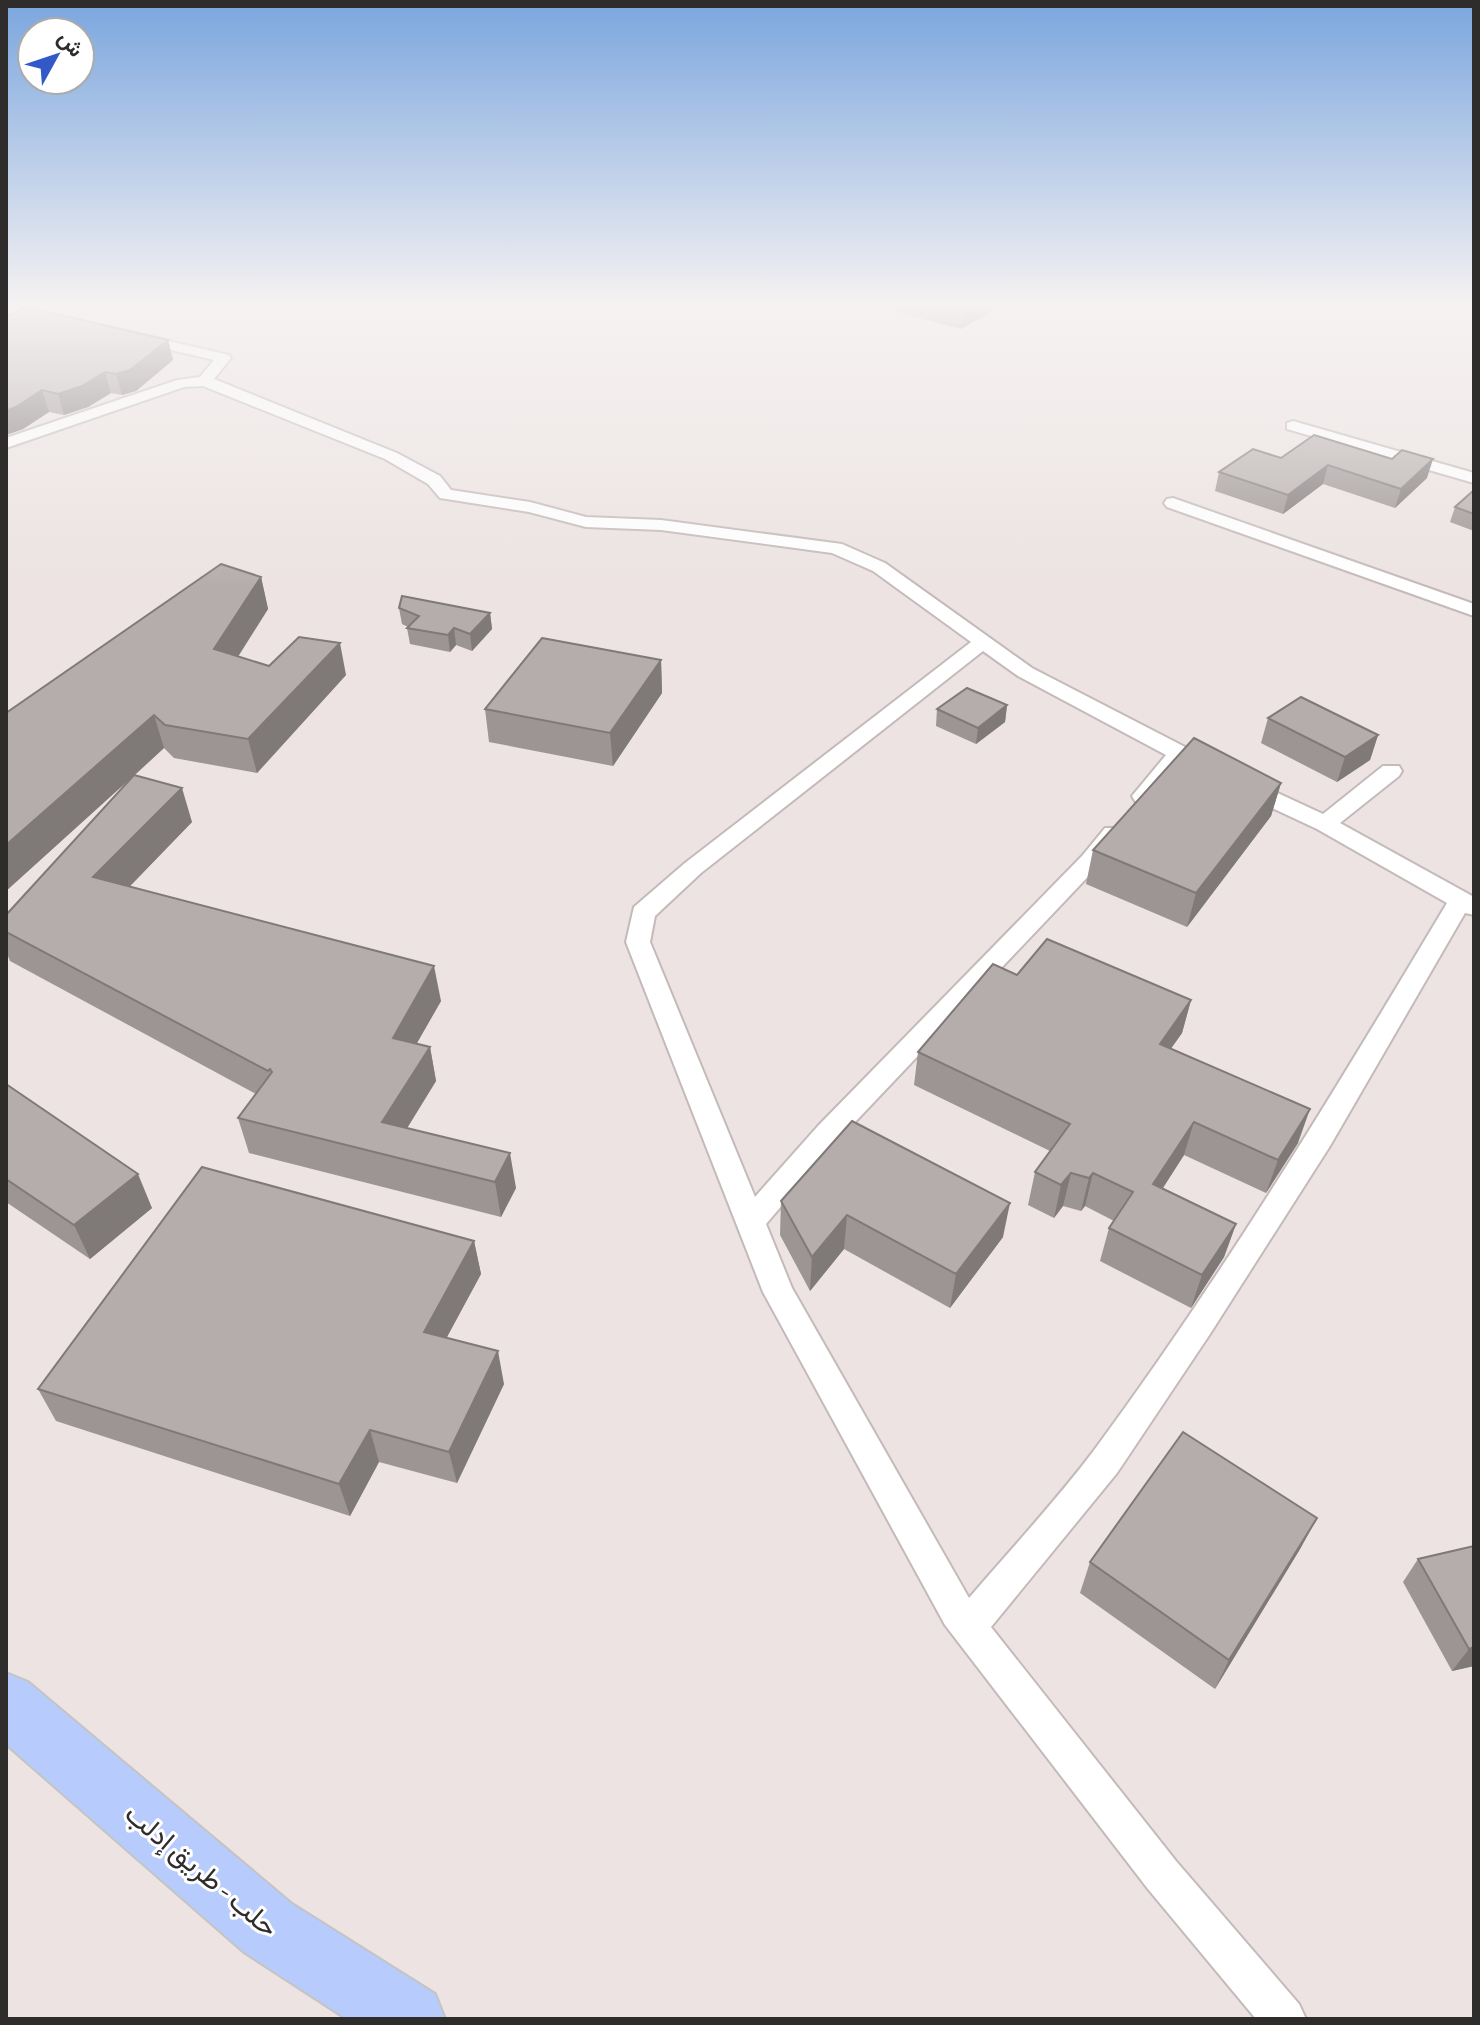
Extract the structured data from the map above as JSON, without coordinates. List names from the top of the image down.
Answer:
{
  "streets": {
    "highway": ["حلب - طريق إدلب"]
  },
  "north": "top right"
}
